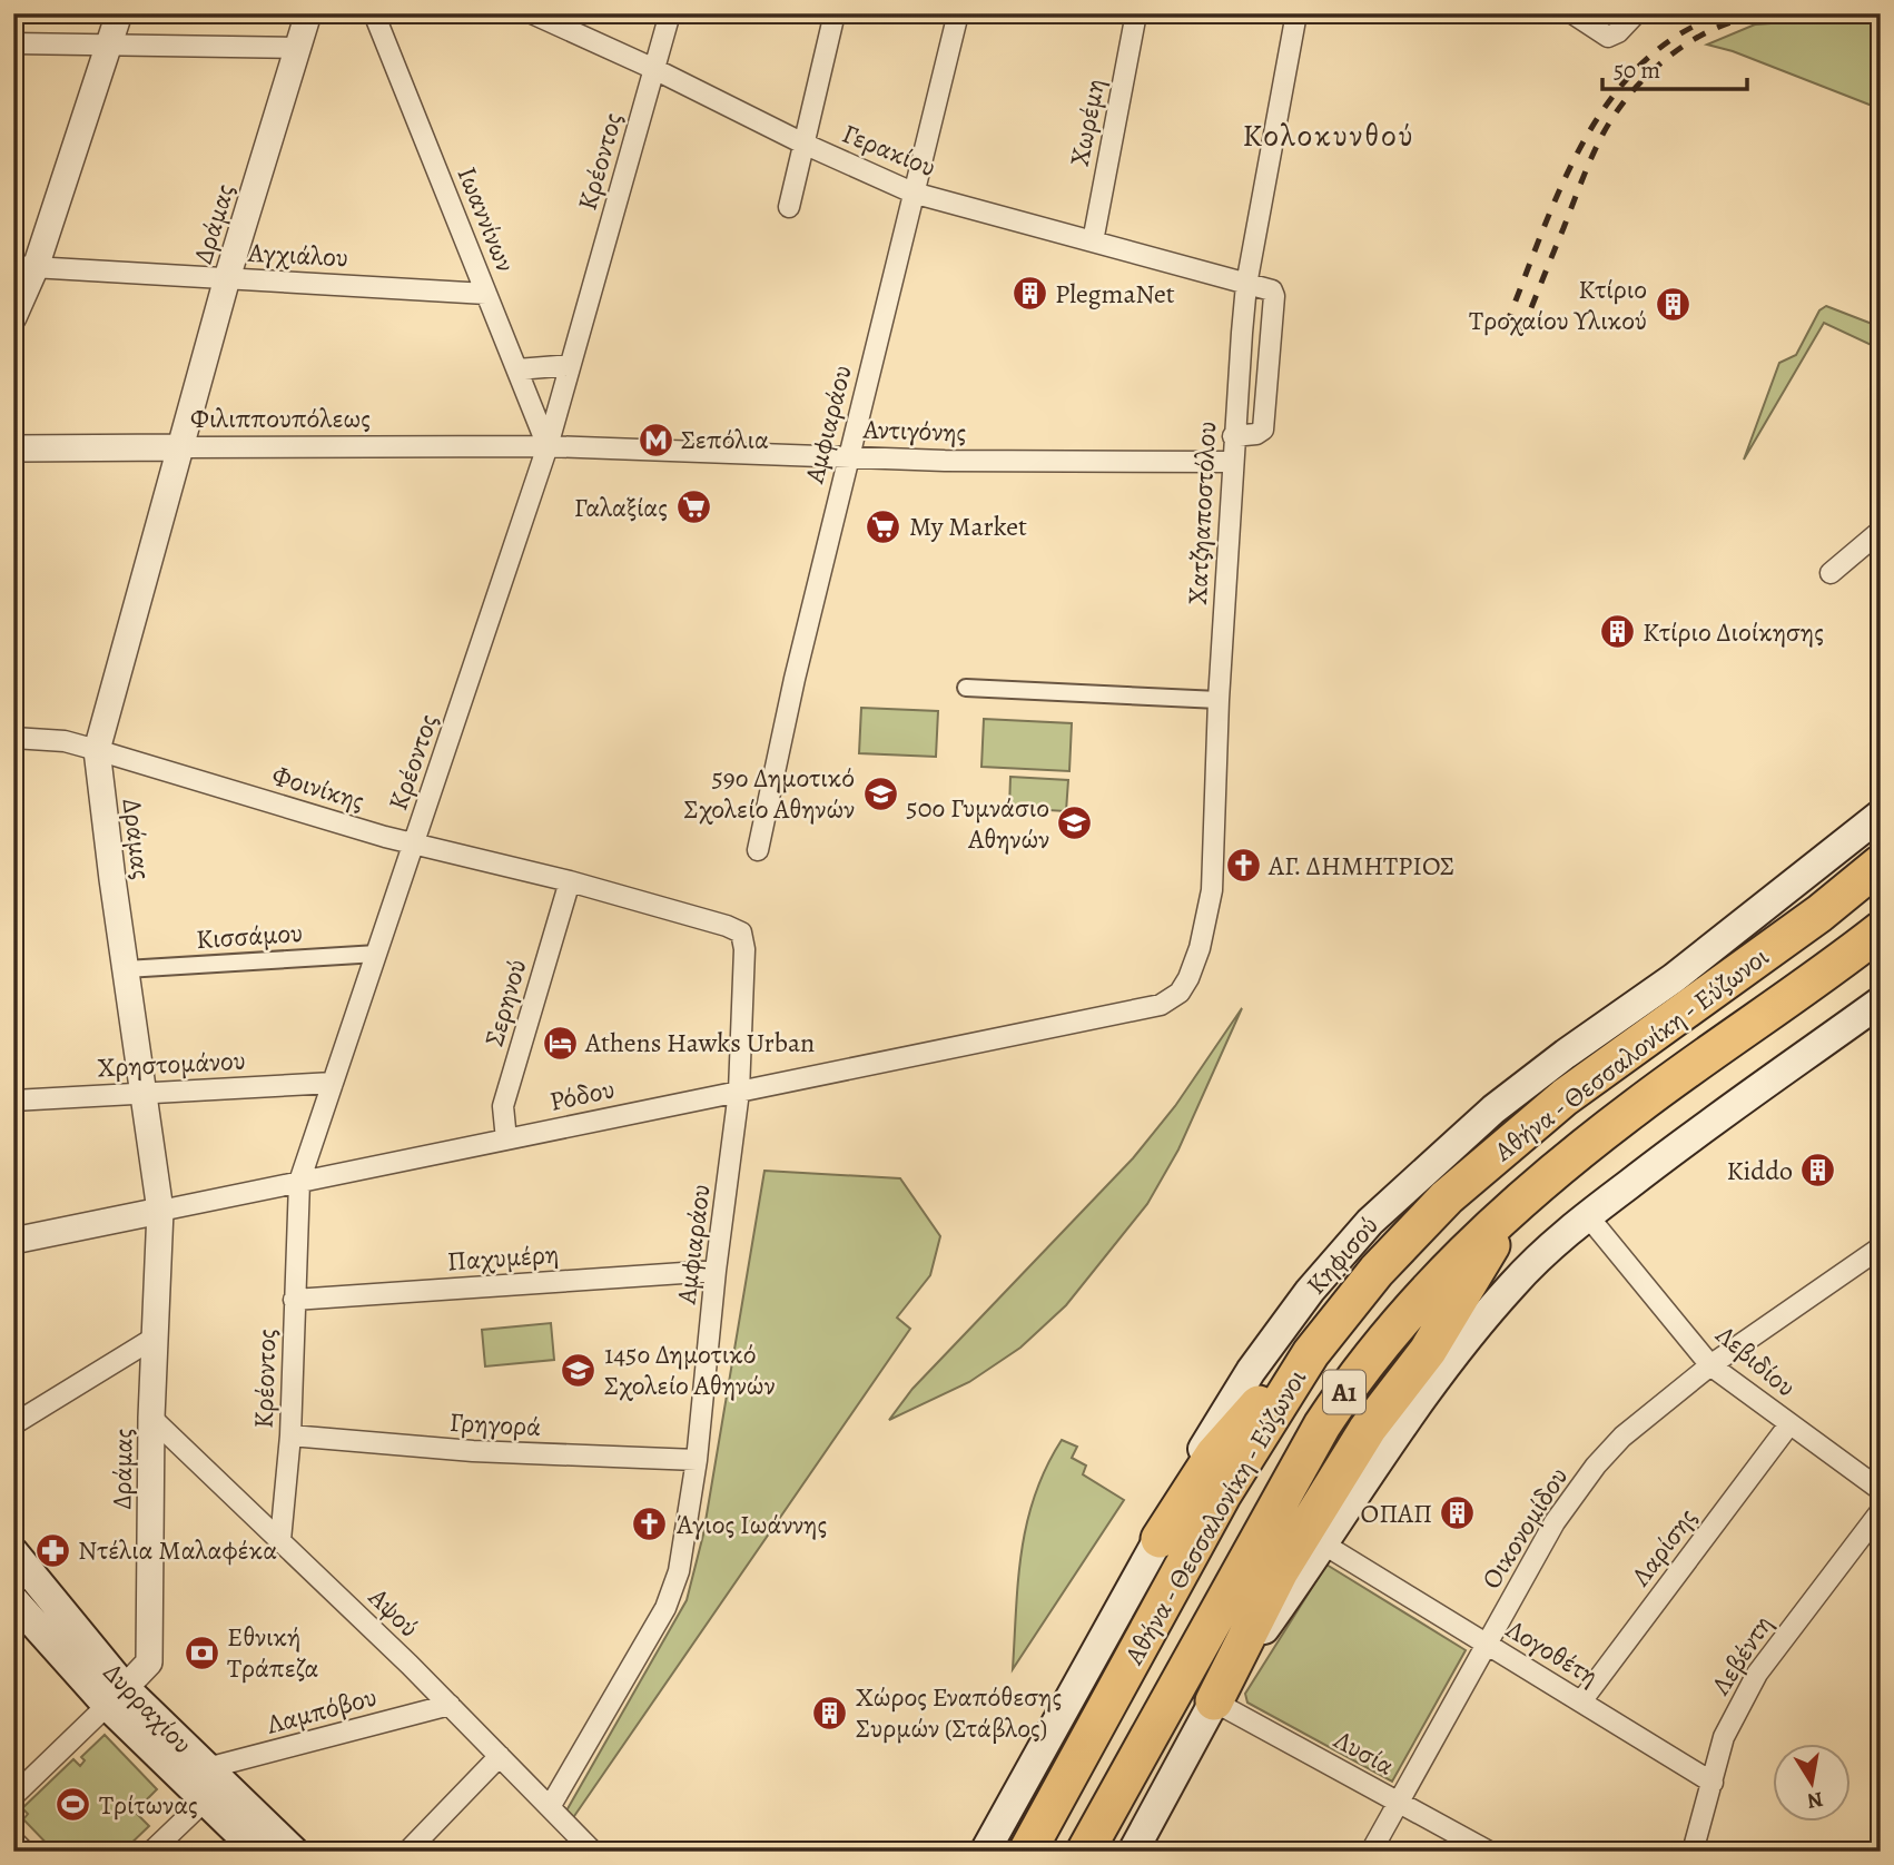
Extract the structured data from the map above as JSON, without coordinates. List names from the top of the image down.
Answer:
{
  "streets": {
    "highway": ["Αθήνα - Θεσσαλονίκη - Εύζωνοι", "Α1"],
    "main road": ["Κηφισού", "Δυρραχίου"],
    "street": [
      "Χωρέμη",
      "Γερακίου",
      "Κρέοντος",
      "Ιωαννίνων",
      "Δράμας",
      "Αγχιάλου",
      "Φιλιππουπόλεως",
      "Αμφιαράου",
      "Αντιγόνης",
      "Χατζηαποστόλου",
      "Φοινίκης",
      "Κισσάμου",
      "Σερηνού",
      "Χρηστομάνου",
      "Ρόδου",
      "Παχυμέρη",
      "Λεβιδίου",
      "Γρηγορά",
      "Οικονομίδου",
      "Λαρίσης",
      "Αψού",
      "Λογοθέτη",
      "Λεβέντη",
      "Λαμπόβου",
      "Λυσία"
    ]
  },
  "crossings": [
    ["Χωρέμη", "Γερακίου"],
    ["Γερακίου", "Κρέοντος"],
    ["Γερακίου", "Αμφιαράου"],
    ["Γερακίου", "Χατζηαποστόλου"],
    ["Κρέοντος", "Ιωαννίνων"],
    ["Κρέοντος", "Φιλιππουπόλεως"],
    ["Κρέοντος", "Αντιγόνης"],
    ["Κρέοντος", "Φοινίκης"],
    ["Κρέοντος", "Κισσάμου"],
    ["Κρέοντος", "Χρηστομάνου"],
    ["Κρέοντος", "Ρόδου"],
    ["Κρέοντος", "Παχυμέρη"],
    ["Κρέοντος", "Γρηγορά"],
    ["Κρέοντος", "Αψού"],
    ["Ιωαννίνων", "Αγχιάλου"],
    ["Ιωαννίνων", "Φιλιππουπόλεως"],
    ["Ιωαννίνων", "Αντιγόνης"],
    ["Δράμας", "Αγχιάλου"],
    ["Δράμας", "Φιλιππουπόλεως"],
    ["Δράμας", "Φοινίκης"],
    ["Δράμας", "Κισσάμου"],
    ["Δράμας", "Χρηστομάνου"],
    ["Δράμας", "Ρόδου"],
    ["Δράμας", "Αψού"],
    ["Δράμας", "Δυρραχίου"],
    ["Φιλιππουπόλεως", "Αντιγόνης"],
    ["Αμφιαράου", "Αντιγόνης"],
    ["Αμφιαράου", "Φοινίκης"],
    ["Αμφιαράου", "Ρόδου"],
    ["Αμφιαράου", "Παχυμέρη"],
    ["Αμφιαράου", "Γρηγορά"],
    ["Αμφιαράου", "Αψού"],
    ["Αντιγόνης", "Χατζηαποστόλου"],
    ["Χατζηαποστόλου", "Ρόδου"],
    ["Φοινίκης", "Σερηνού"],
    ["Σερηνού", "Ρόδου"],
    ["Λεβιδίου", "Οικονομίδου"],
    ["Λεβιδίου", "Λαρίσης"],
    ["Οικονομίδου", "Λογοθέτη"],
    ["Οικονομίδου", "Λυσία"],
    ["Λαρίσης", "Λογοθέτη"],
    ["Αψού", "Λαμπόβου"],
    ["Λογοθέτη", "Λεβέντη"],
    ["Δυρραχίου", "Λαμπόβου"]
  ],
  "districts": ["Κολοκυνθού"],
  "places": {
    "building": [
      "PlegmaNet",
      "Κτίριο Τροχαίου Υλικού",
      "Κτίριο Διοίκησης",
      "Kiddo",
      "ΟΠΑΠ",
      "Χώρος Εναπόθεσης Συρμών (Στάβλος)"
    ],
    "metro station": ["Σεπόλια"],
    "supermarket": ["Γαλαξίας", "My Market"],
    "school or university": ["59ο Δημοτικό Σχολείο Αθηνών", "50ο Γυμνάσιο Αθηνών", "145ο Δημοτικό Σχολείο Αθηνών"],
    "church": ["ΑΓ. ΔΗΜΗΤΡΙΟΣ", "Άγιος Ιωάννης"],
    "hotel": ["Athens Hawks Urban"],
    "pharmacy": ["Ντέλια Μαλαφέκα"],
    "bank": ["Εθνική Τράπεζα"],
    "sports": ["Τρίτωνας"]
  },
  "scale_bar": "50 m",
  "north": "bottom"
}
